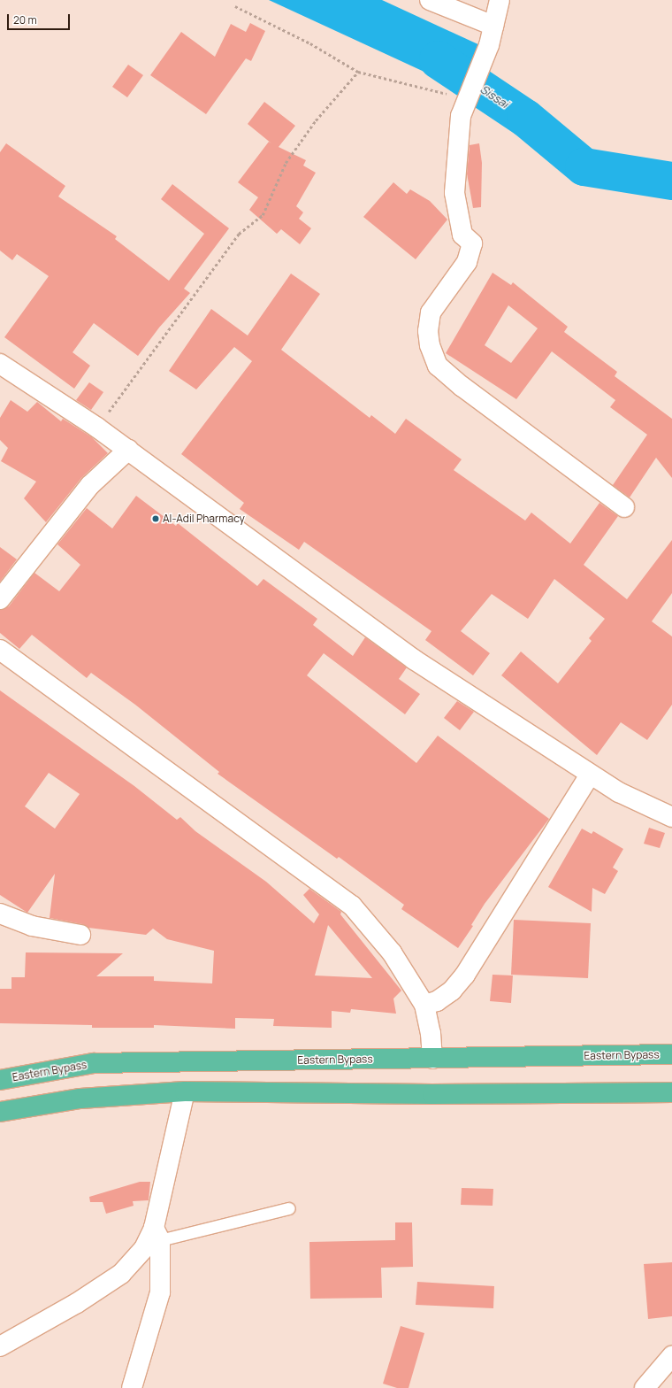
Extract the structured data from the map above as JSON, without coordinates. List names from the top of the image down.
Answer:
{
  "streets": {
    "highway": ["Eastern Bypass"]
  },
  "water": ["Sissai"],
  "places": ["Al-Adil Pharmacy"],
  "scale_bar": "20 m"
}
